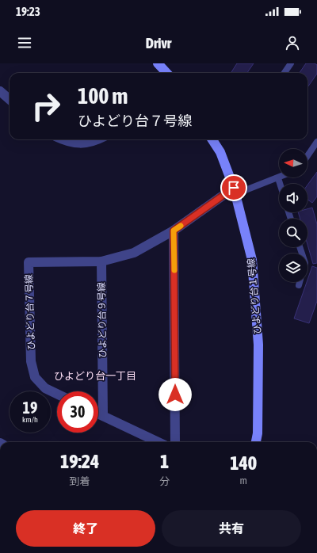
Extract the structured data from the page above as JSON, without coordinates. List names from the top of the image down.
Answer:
{
  "streets": {
    "street": ["ひよどり台１号線", "ひよどり台７号線", "ひよどり台９号線"]
  },
  "crossings": [
    ["ひよどり台１号線", "ひよどり台７号線"],
    ["ひよどり台７号線", "ひよどり台９号線"]
  ],
  "districts": ["ひよどり台一丁目"],
  "north": "left",
  "page": {
    "status": "19:23",
    "header": "Drivr",
    "turn": ["100 m", "ひよどり台７号線"],
    "speed": "19 km/h",
    "limit": "30",
    "eta": [
      "19:24",
      "到着",
      "1",
      "分",
      "140",
      "m"
    ],
    "buttons": ["終了", "共有"]
  }
}
